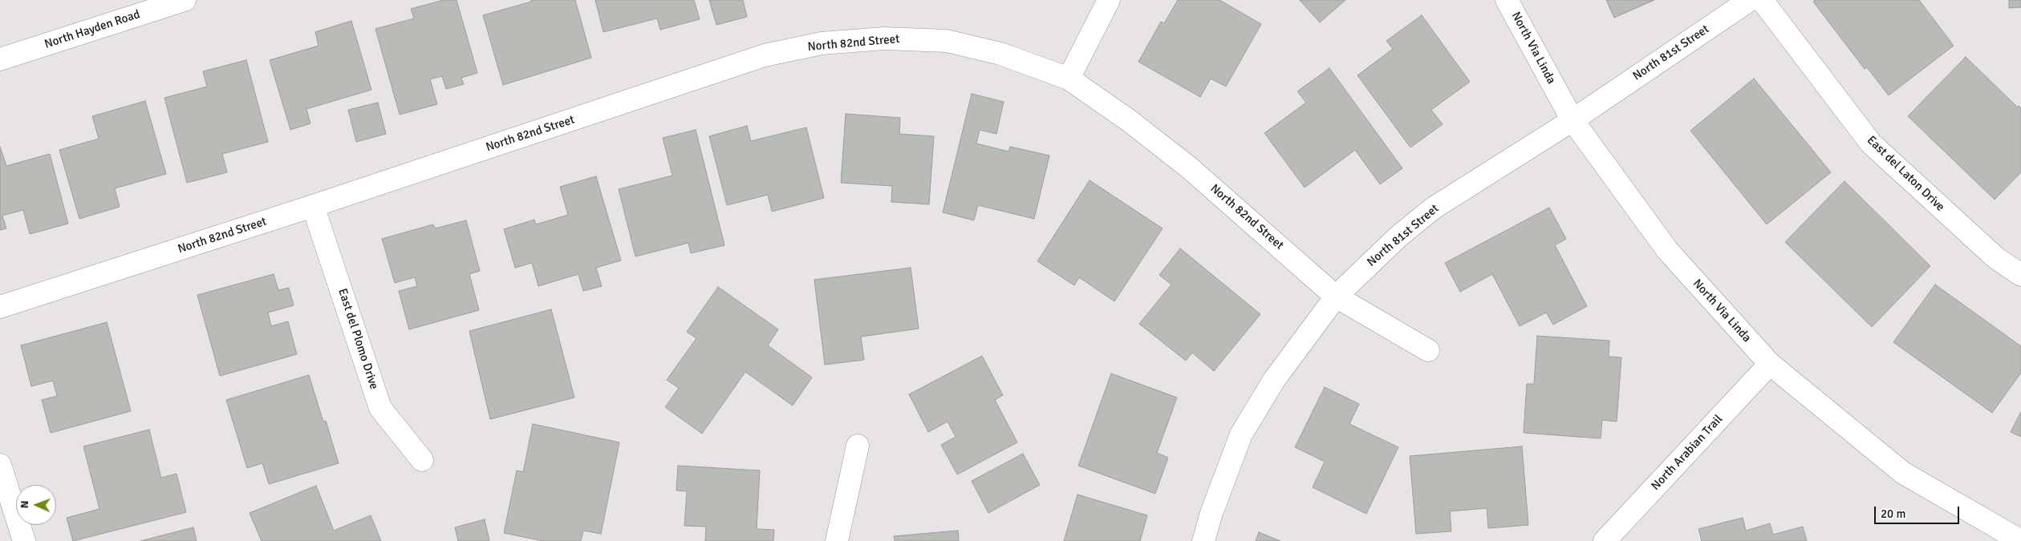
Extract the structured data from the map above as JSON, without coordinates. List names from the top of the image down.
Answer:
{
  "streets": {
    "street": [
      "North Hayden Road",
      "North 82nd Street",
      "North Via Linda",
      "North 81st Street",
      "East del Laton Drive",
      "East del Plomo Drive",
      "North Arabian Trail"
    ]
  },
  "crossings": [
    ["North 82nd Street", "North 81st Street"],
    ["North 82nd Street", "East del Plomo Drive"],
    ["North Via Linda", "North 81st Street"],
    ["North Via Linda", "North Arabian Trail"]
  ],
  "scale_bar": "20 m",
  "north": "left"
}
